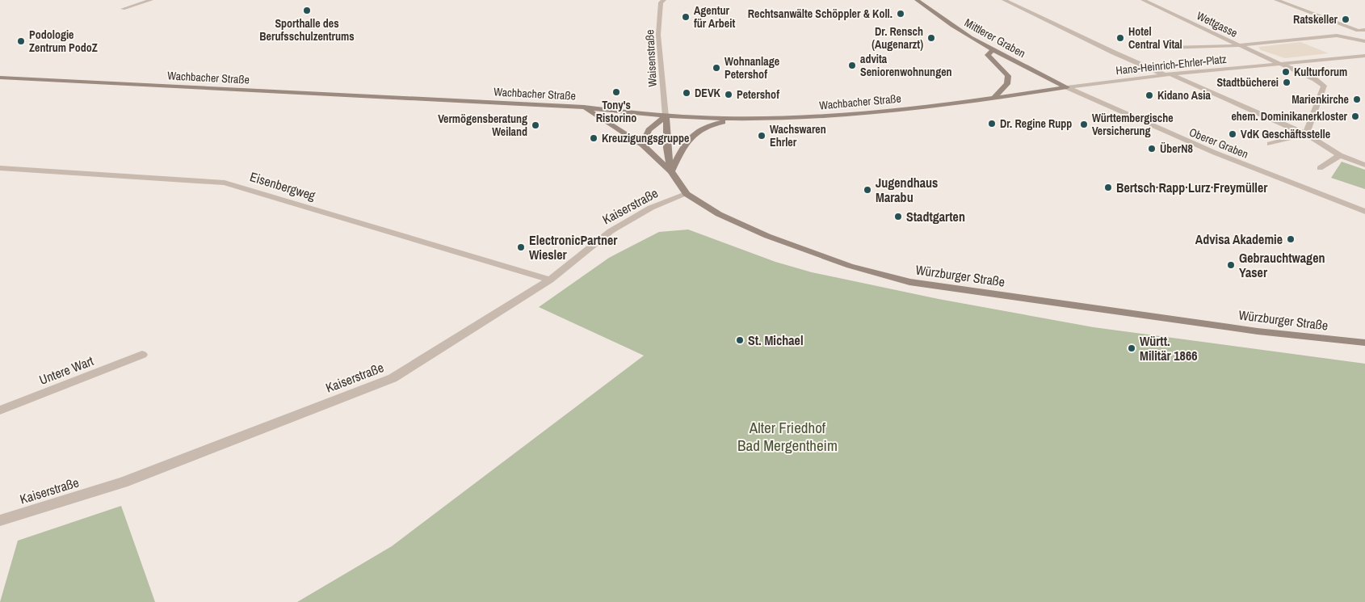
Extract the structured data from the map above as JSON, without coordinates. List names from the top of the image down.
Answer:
{
  "streets": {
    "street": [
      "Wettgasse",
      "Mittlerer Graben",
      "Waisenstraße",
      "Hans-Heinrich-Ehrler-Platz",
      "Wachbacher Straße",
      "Oberer Graben",
      "Eisenbergweg",
      "Kaiserstraße",
      "Würzburger Straße",
      "Untere Wart"
    ]
  },
  "crossings": [
    ["Wettgasse", "Hans-Heinrich-Ehrler-Platz"],
    ["Mittlerer Graben", "Hans-Heinrich-Ehrler-Platz"],
    ["Mittlerer Graben", "Wachbacher Straße"],
    ["Mittlerer Graben", "Oberer Graben"],
    ["Waisenstraße", "Wachbacher Straße"],
    ["Waisenstraße", "Würzburger Straße"],
    ["Hans-Heinrich-Ehrler-Platz", "Wachbacher Straße"],
    ["Hans-Heinrich-Ehrler-Platz", "Oberer Graben"],
    ["Wachbacher Straße", "Oberer Graben"],
    ["Wachbacher Straße", "Würzburger Straße"],
    ["Eisenbergweg", "Kaiserstraße"],
    ["Kaiserstraße", "Würzburger Straße"]
  ],
  "parks": ["Alter Friedhof Bad Mergentheim"],
  "places": [
    "Sporthalle des Berufsschulzentrums",
    "Rechtsanwälte Schöppler & Koll.",
    "Agentur für Arbeit",
    "Ratskeller",
    "Dr. Rensch (Augenarzt)",
    "Hotel Central Vital",
    "Podologie Zentrum PodoZ",
    "advita Seniorenwohnungen",
    "Wohnanlage Petershof",
    "Kulturforum",
    "Stadtbücherei",
    "Tony's Ristorino",
    "DEVK",
    "Petershof",
    "Kidano Asia",
    "Marienkirche",
    "ehem. Dominikanerkloster",
    "Dr. Regine Rupp",
    "Württembergische Versicherung",
    "Vermögensberatung Weiland",
    "VdK Geschäftsstelle",
    "Wachswaren Ehrler",
    "Kreuzigungsgruppe",
    "ÜberN8",
    "Bertsch·Rapp·Lurz·Freymüller",
    "Jugendhaus Marabu",
    "Stadtgarten",
    "Advisa Akademie",
    "ElectronicPartner Wiesler",
    "Gebrauchtwagen Yaser",
    "St. Michael",
    "Württ. Militär 1866"
  ]
}
